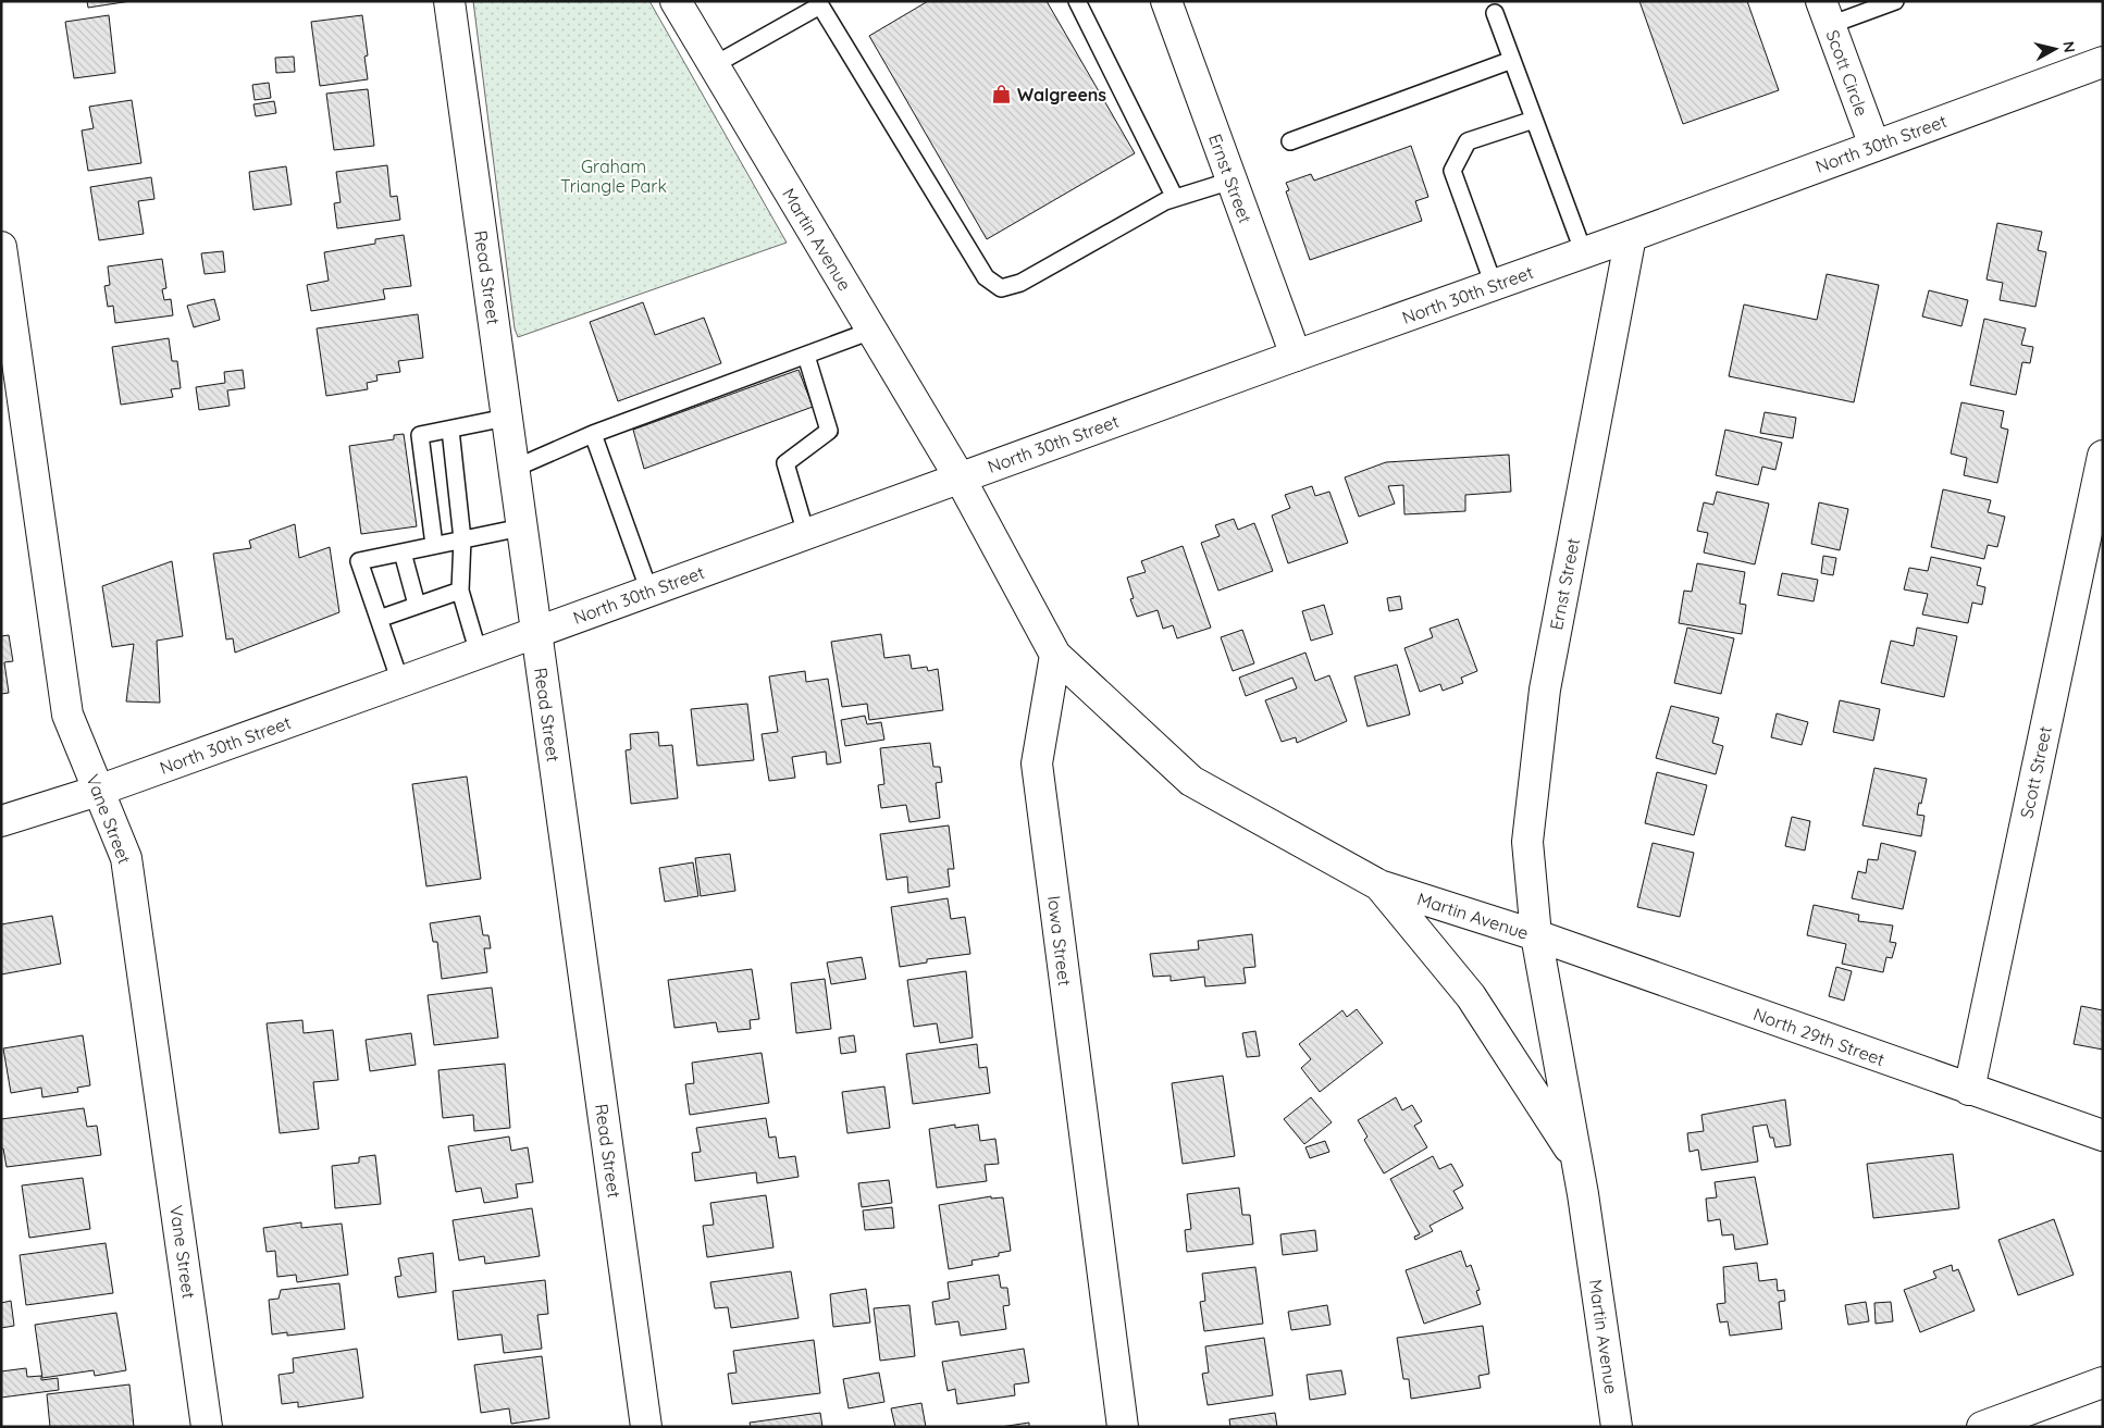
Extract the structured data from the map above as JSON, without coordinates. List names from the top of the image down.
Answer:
{
  "streets": {
    "main road": [
      "Scott Circle",
      "North 30th Street",
      "Ernst Street",
      "Martin Avenue",
      "Read Street",
      "Scott Street",
      "Vane Street",
      "Iowa Street",
      "North 29th Street"
    ]
  },
  "crossings": [
    ["Scott Circle", "North 30th Street"],
    ["North 30th Street", "Ernst Street"],
    ["North 30th Street", "Martin Avenue"],
    ["North 30th Street", "Read Street"],
    ["North 30th Street", "Vane Street"],
    ["Ernst Street", "Martin Avenue"],
    ["Ernst Street", "North 29th Street"],
    ["Martin Avenue", "Iowa Street"],
    ["Martin Avenue", "North 29th Street"],
    ["Scott Street", "North 29th Street"]
  ],
  "parks": ["Graham Triangle Park"],
  "places": {
    "shop": ["Walgreens"]
  },
  "north": "right"
}
